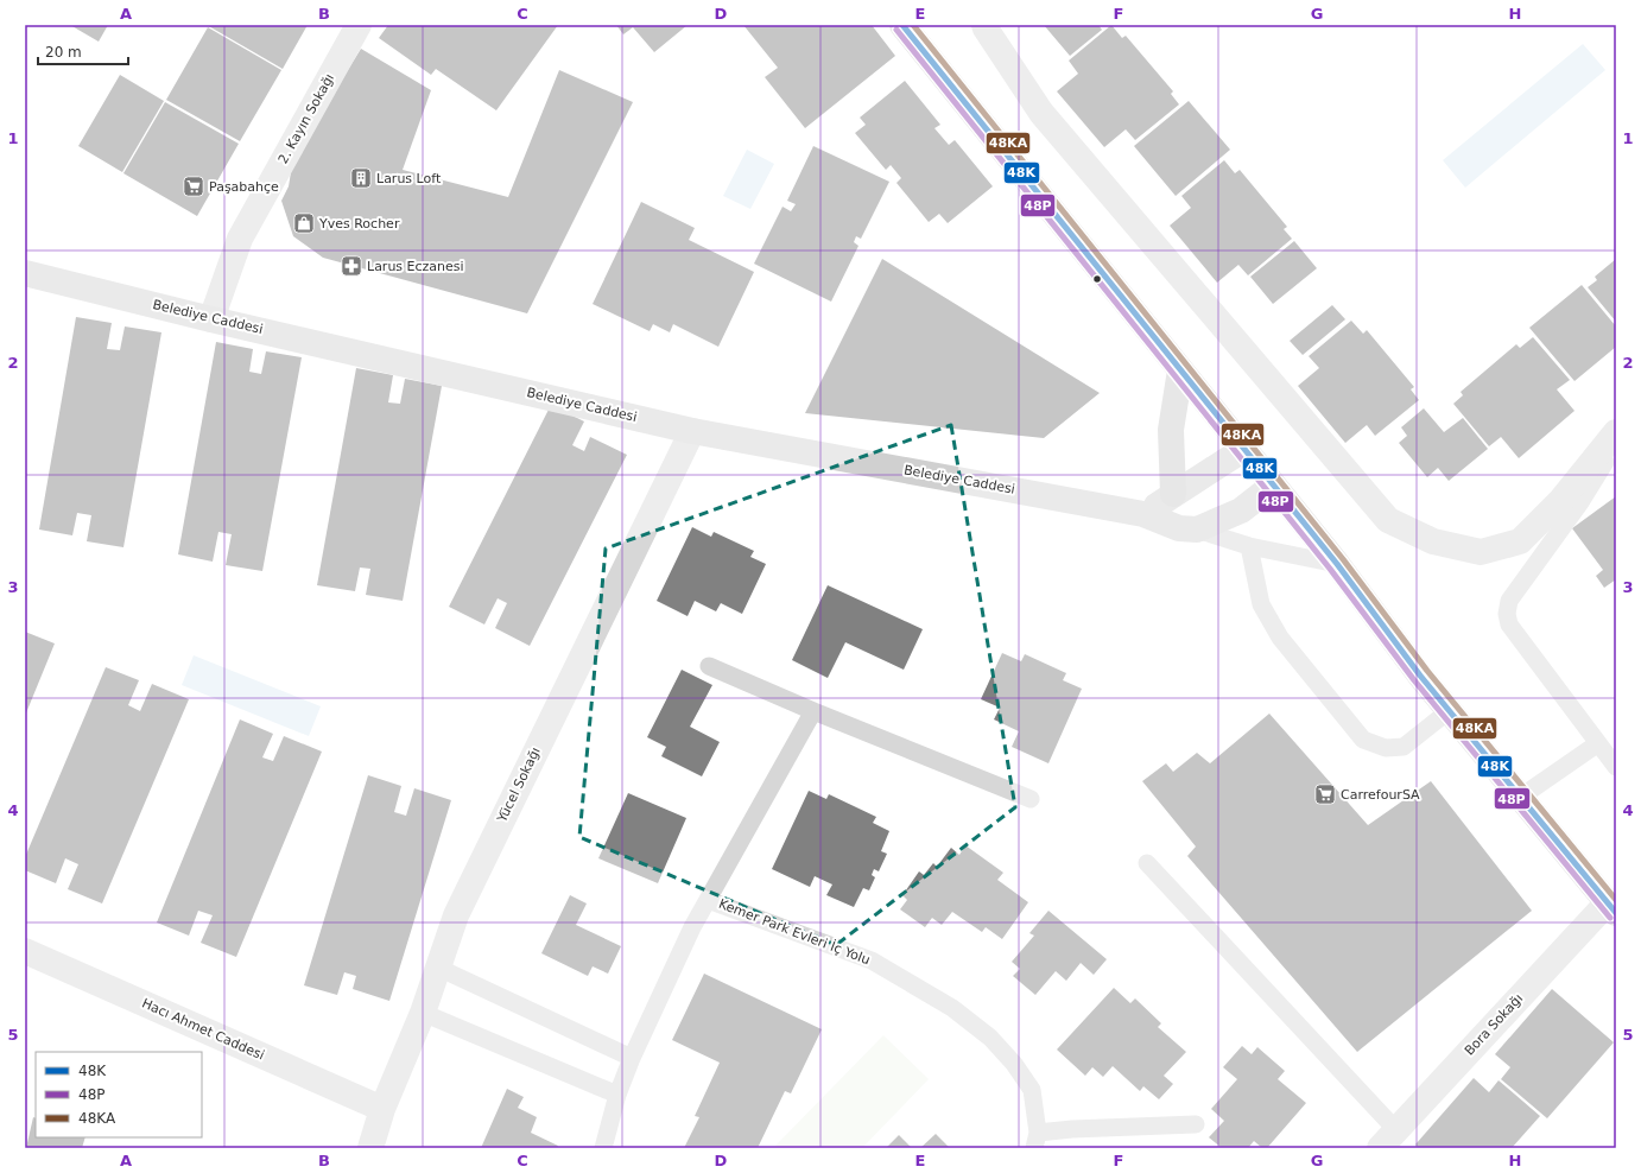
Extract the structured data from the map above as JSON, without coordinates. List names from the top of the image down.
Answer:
{
  "streets": {
    "main road": ["Belediye Caddesi"],
    "street": [
      "2. Kayın Sokağı",
      "Yücel Sokağı",
      "Bora Sokağı",
      "Hacı Ahmet Caddesi"
    ],
    "lane": ["Kemer Park Evleri İç Yolu"]
  },
  "crossings": [
    ["2. Kayın Sokağı", "Belediye Caddesi"],
    ["Belediye Caddesi", "Yücel Sokağı"],
    ["Yücel Sokağı", "Hacı Ahmet Caddesi"]
  ],
  "places": {
    "building": ["Larus Loft"],
    "supermarket": ["Paşabahçe", "CarrefourSA"],
    "shop": ["Yves Rocher"],
    "pharmacy": ["Larus Eczanesi"]
  },
  "lines": ["transit line 48K", "transit line 48KA", "transit line 48P"],
  "legend": ["48K", "48P", "48KA"],
  "scale_bar": "20 m",
  "grid": {
    "columns": [
      "A",
      "B",
      "C",
      "D",
      "E",
      "F",
      "G",
      "H"
    ],
    "rows": [
      "1",
      "2",
      "3",
      "4",
      "5"
    ]
  }
}
